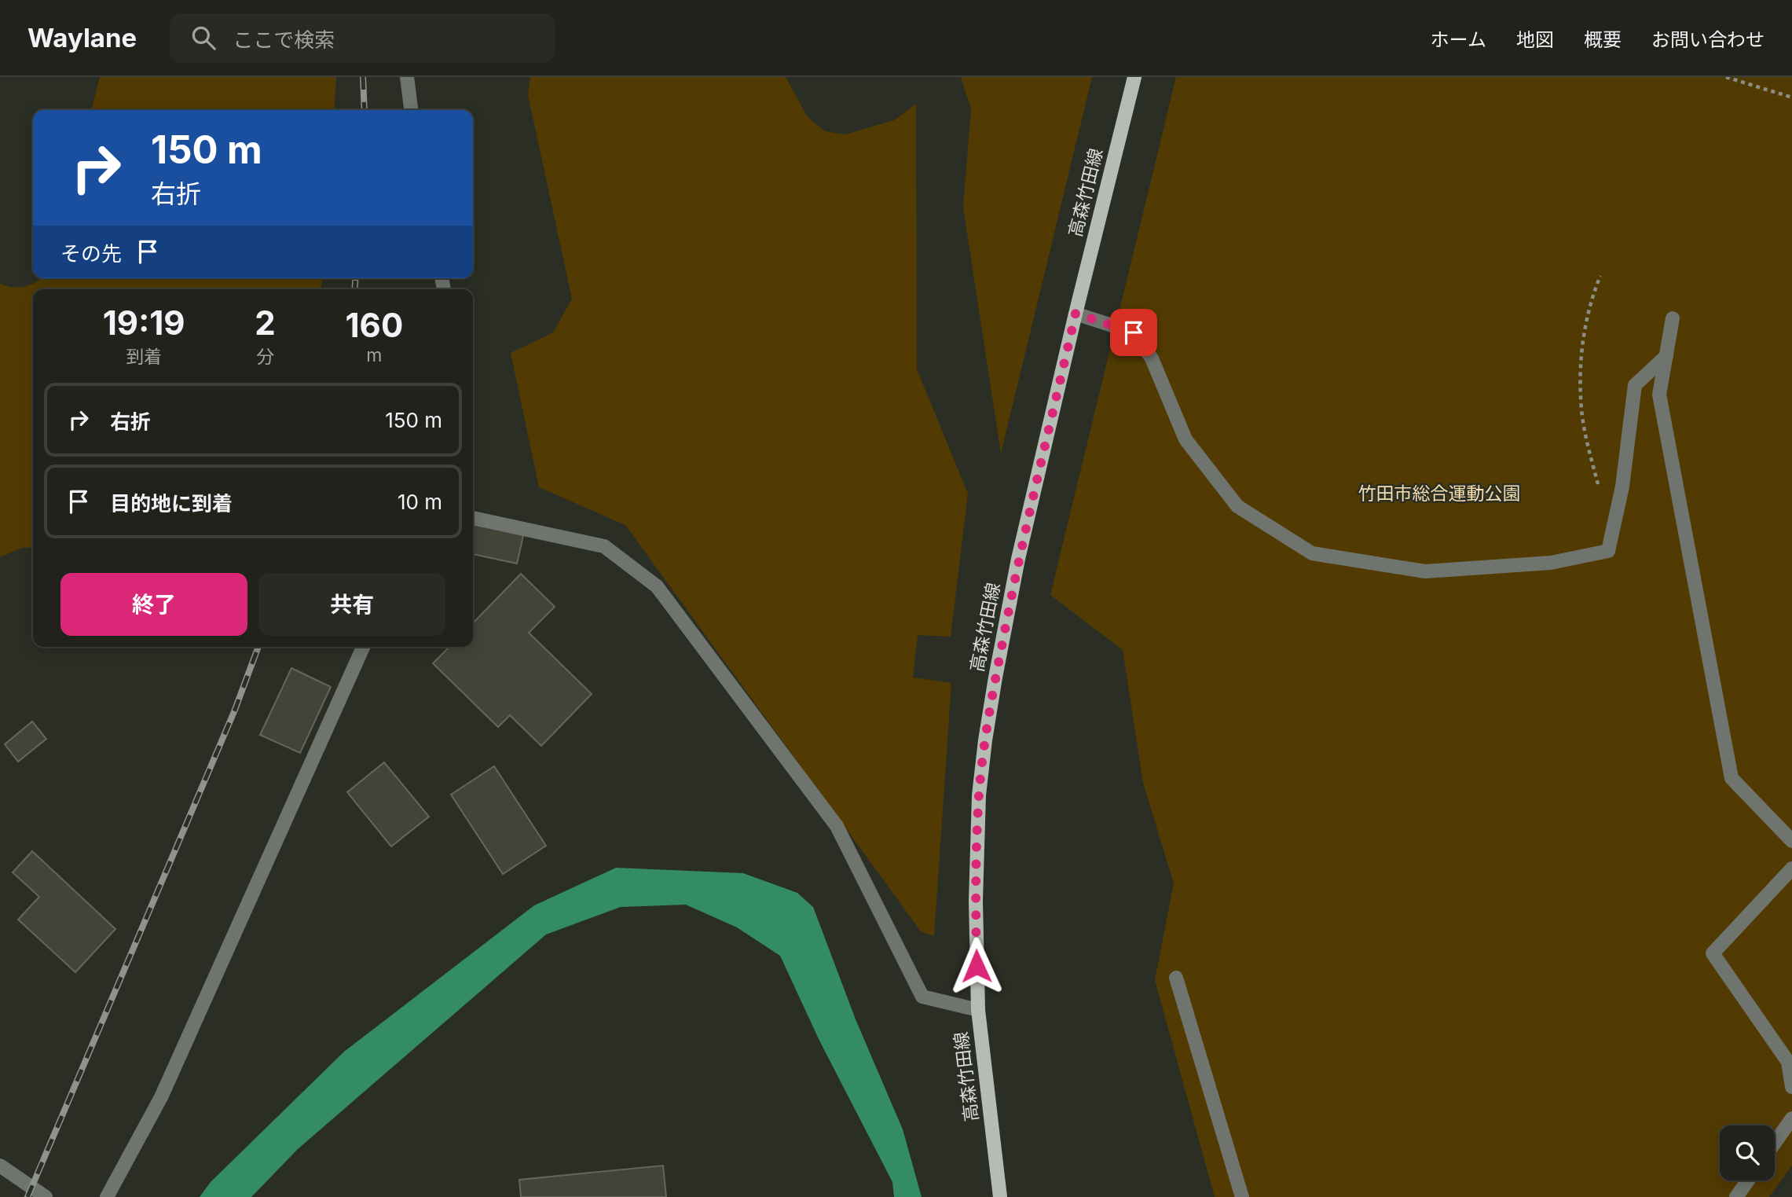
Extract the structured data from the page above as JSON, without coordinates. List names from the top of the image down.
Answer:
{
  "streets": {
    "main road": ["高森竹田線"]
  },
  "parks": ["竹田市総合運動公園"],
  "page": {
    "header": "Waylane",
    "search": "ここで検索",
    "nav": [
      "ホーム",
      "地図",
      "概要",
      "お問い合わせ"
    ],
    "turn": ["150 m", "右折"],
    "then": "その先",
    "eta": [
      "19:19",
      "到着",
      "2",
      "分",
      "160",
      "m"
    ],
    "list": [
      {
        "name": "右折",
        "value": "150 m"
      },
      {
        "name": "目的地に到着",
        "value": "10 m"
      }
    ],
    "buttons": ["終了", "共有"]
  }
}
